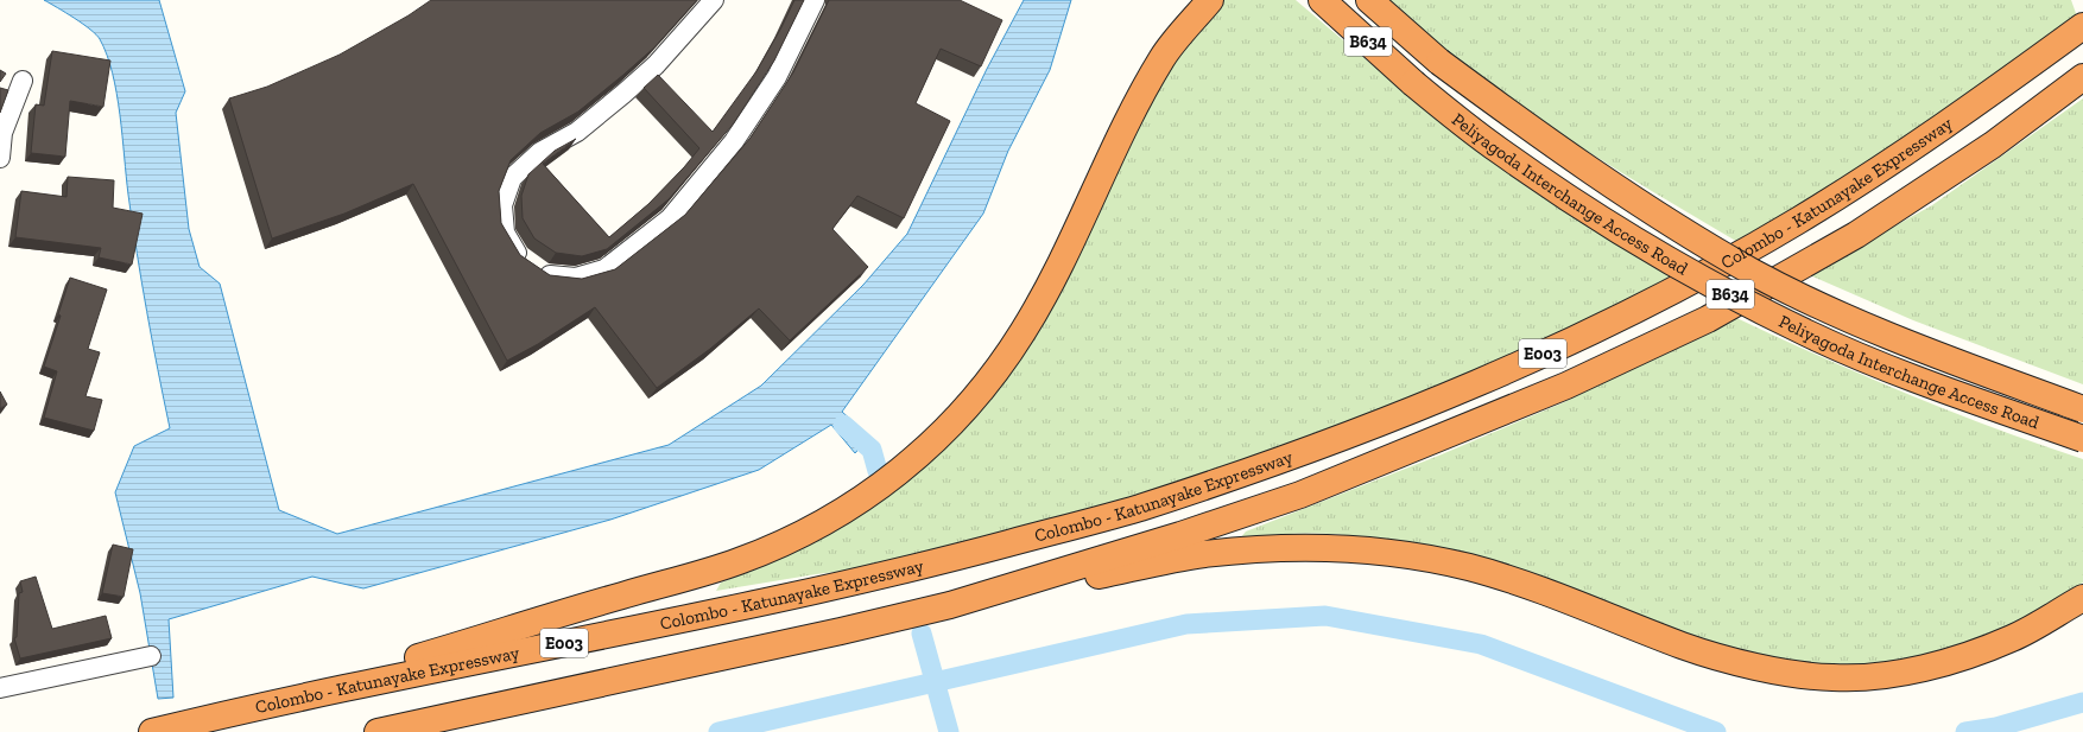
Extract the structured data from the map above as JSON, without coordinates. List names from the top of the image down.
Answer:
{
  "streets": {
    "highway": [
      "B634",
      "Peliyagoda Interchange Access Road",
      "Colombo - Katunayake Expressway",
      "E003"
    ]
  }
}
